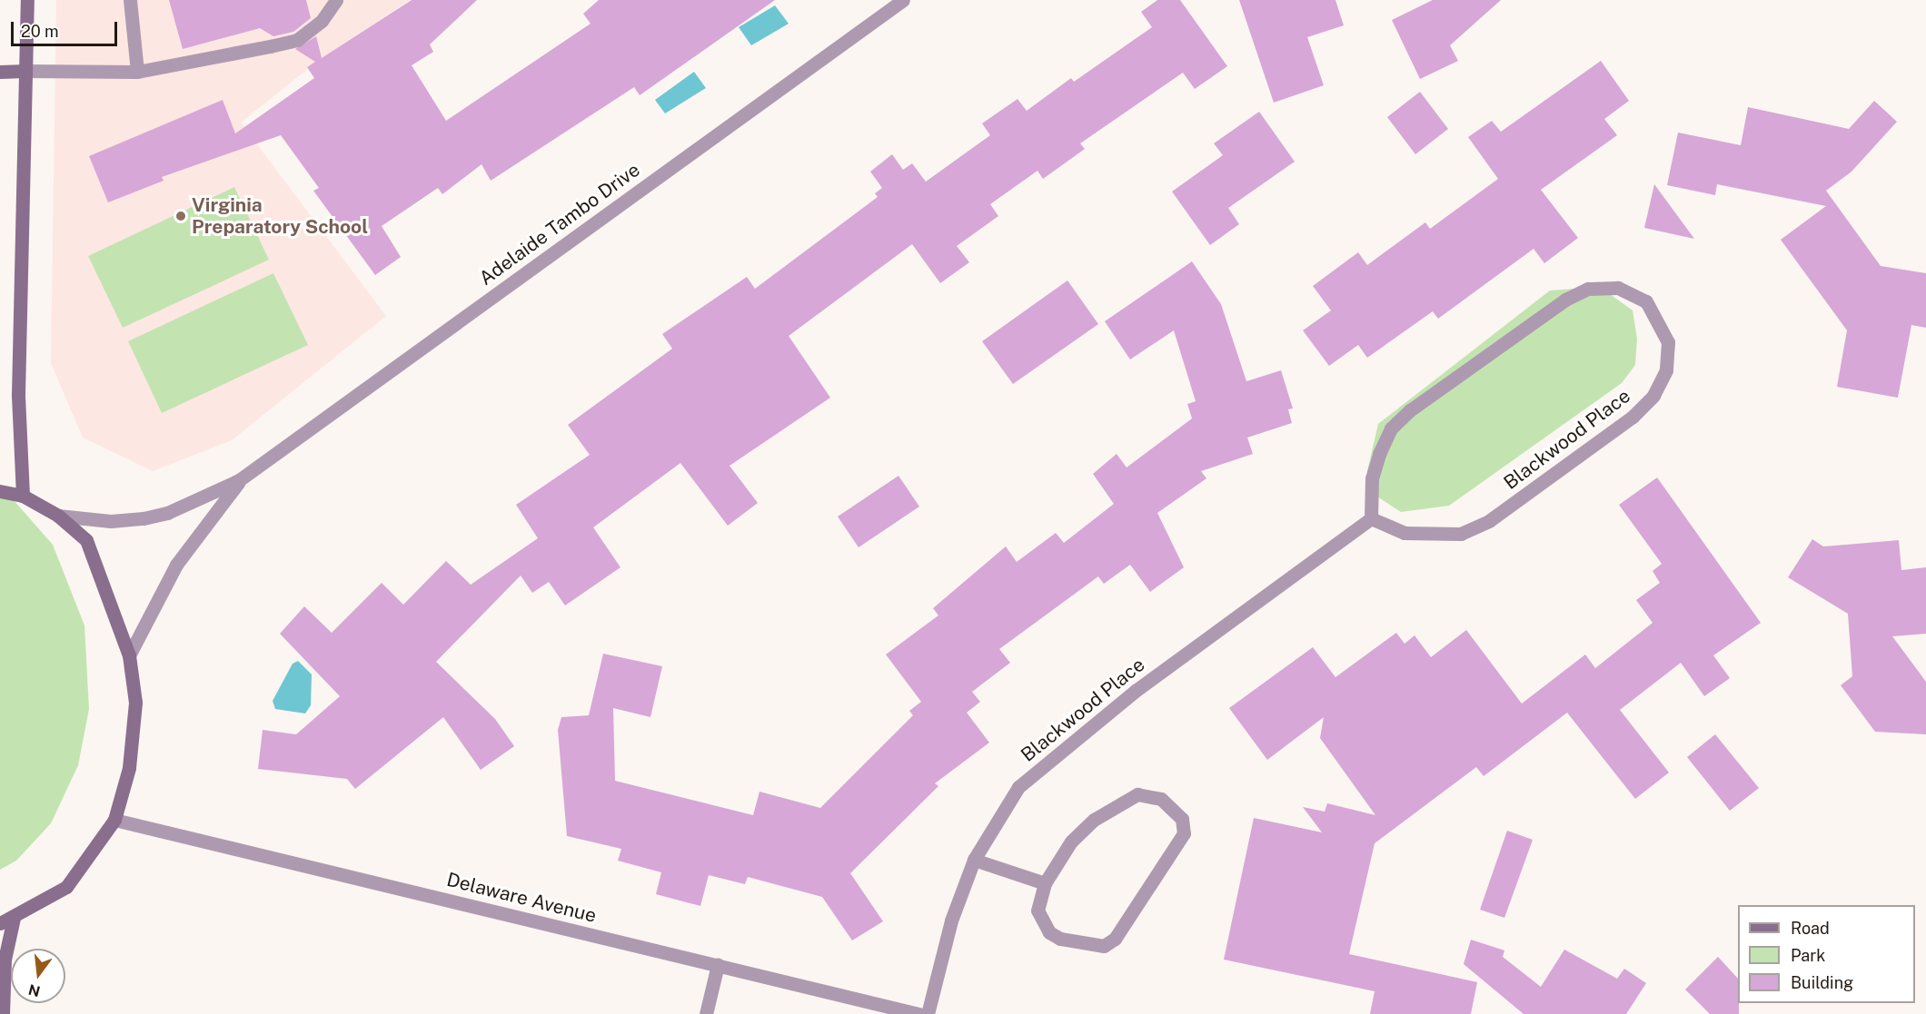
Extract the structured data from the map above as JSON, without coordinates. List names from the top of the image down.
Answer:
{
  "streets": {
    "street": ["Adelaide Tambo Drive", "Blackwood Place", "Delaware Avenue"]
  },
  "places": ["Virginia Preparatory School"],
  "legend": ["Road", "Park", "Building"],
  "scale_bar": "20 m",
  "north": "bottom"
}
